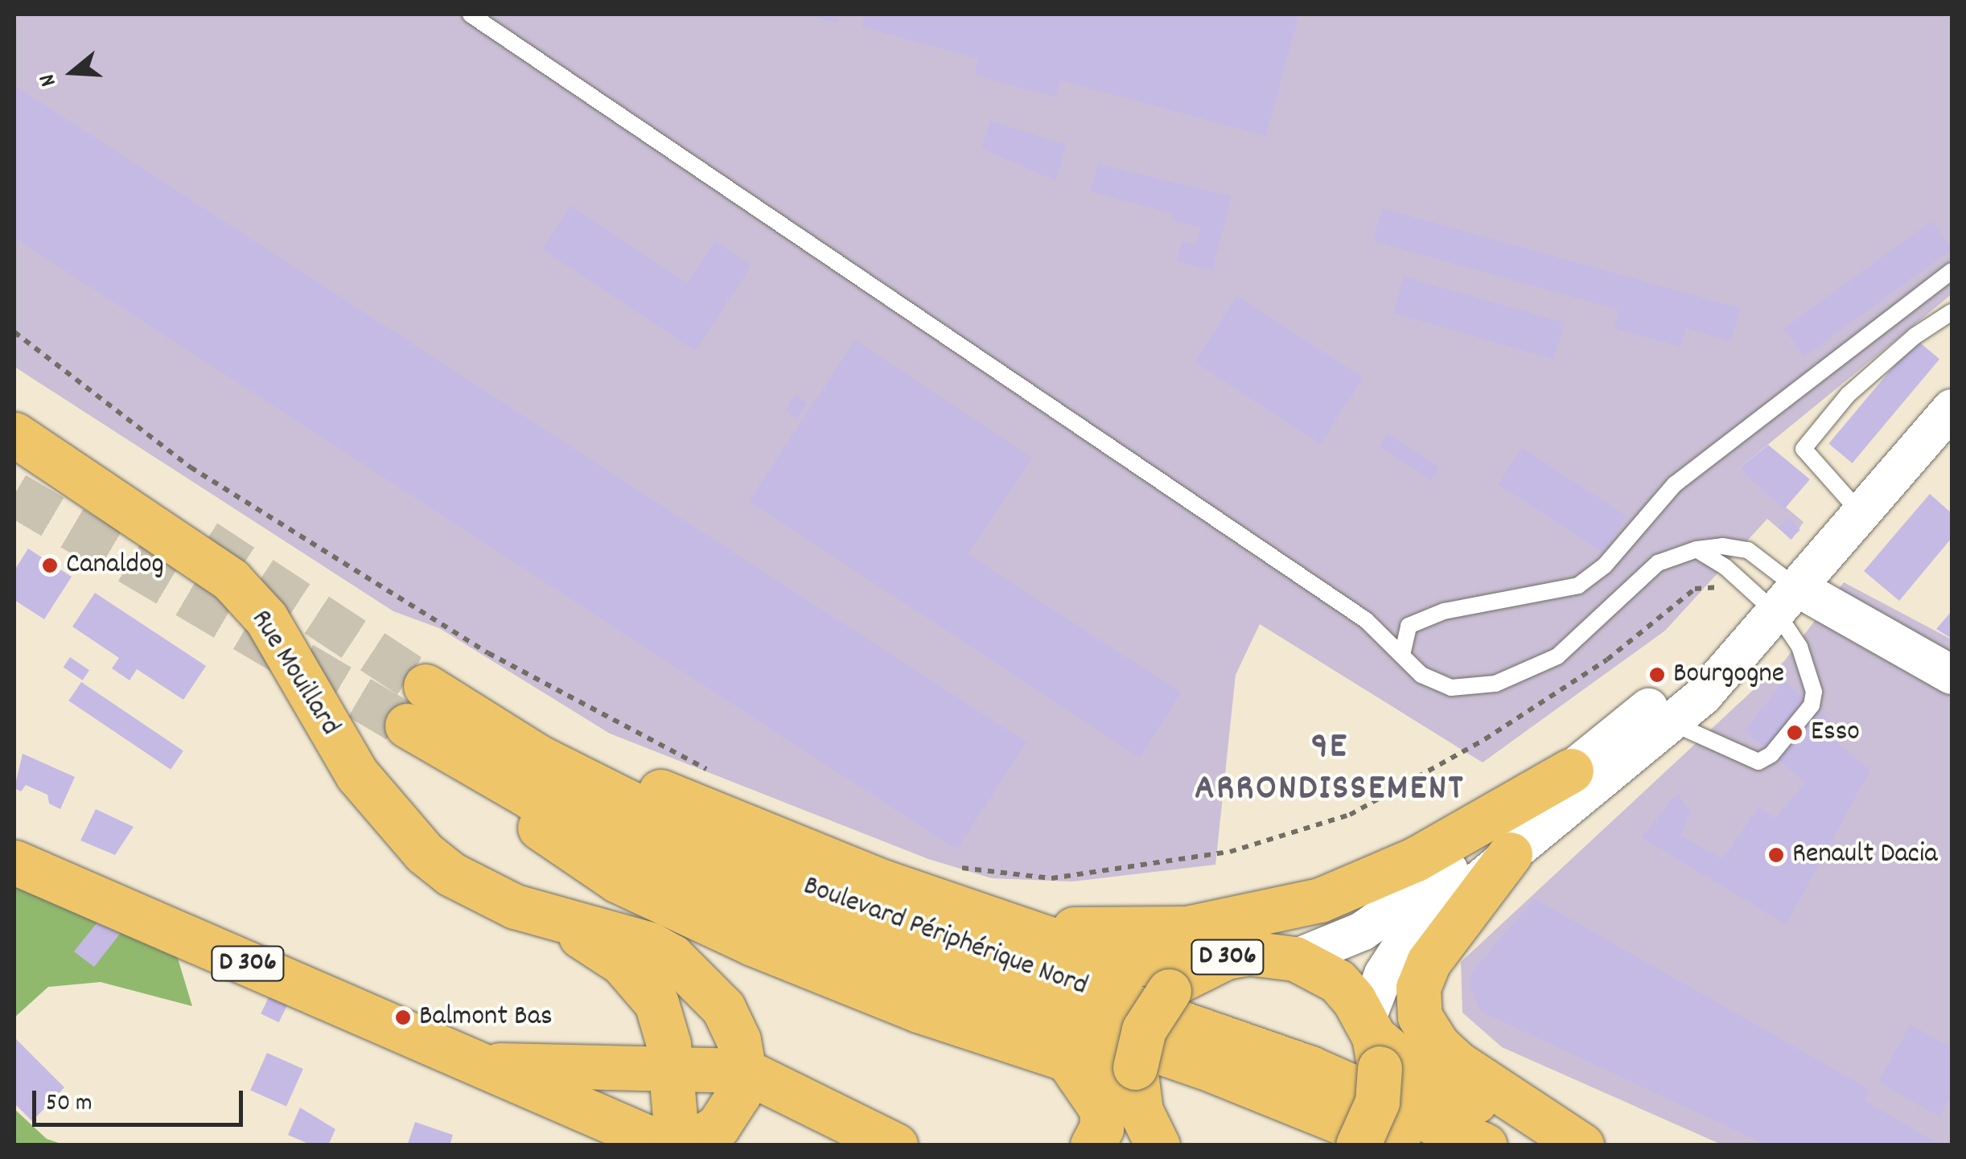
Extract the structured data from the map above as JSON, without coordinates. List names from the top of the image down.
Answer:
{
  "streets": {
    "main road": ["Rue Mouillard", "Boulevard Périphérique Nord", "D 306"]
  },
  "crossings": [
    ["Rue Mouillard", "D 306"]
  ],
  "districts": ["9E ARRONDISSEMENT"],
  "places": [
    "Canaldog",
    "Bourgogne",
    "Esso",
    "Renault Dacia",
    "Balmont Bas"
  ],
  "scale_bar": "50 m",
  "north": "left"
}
